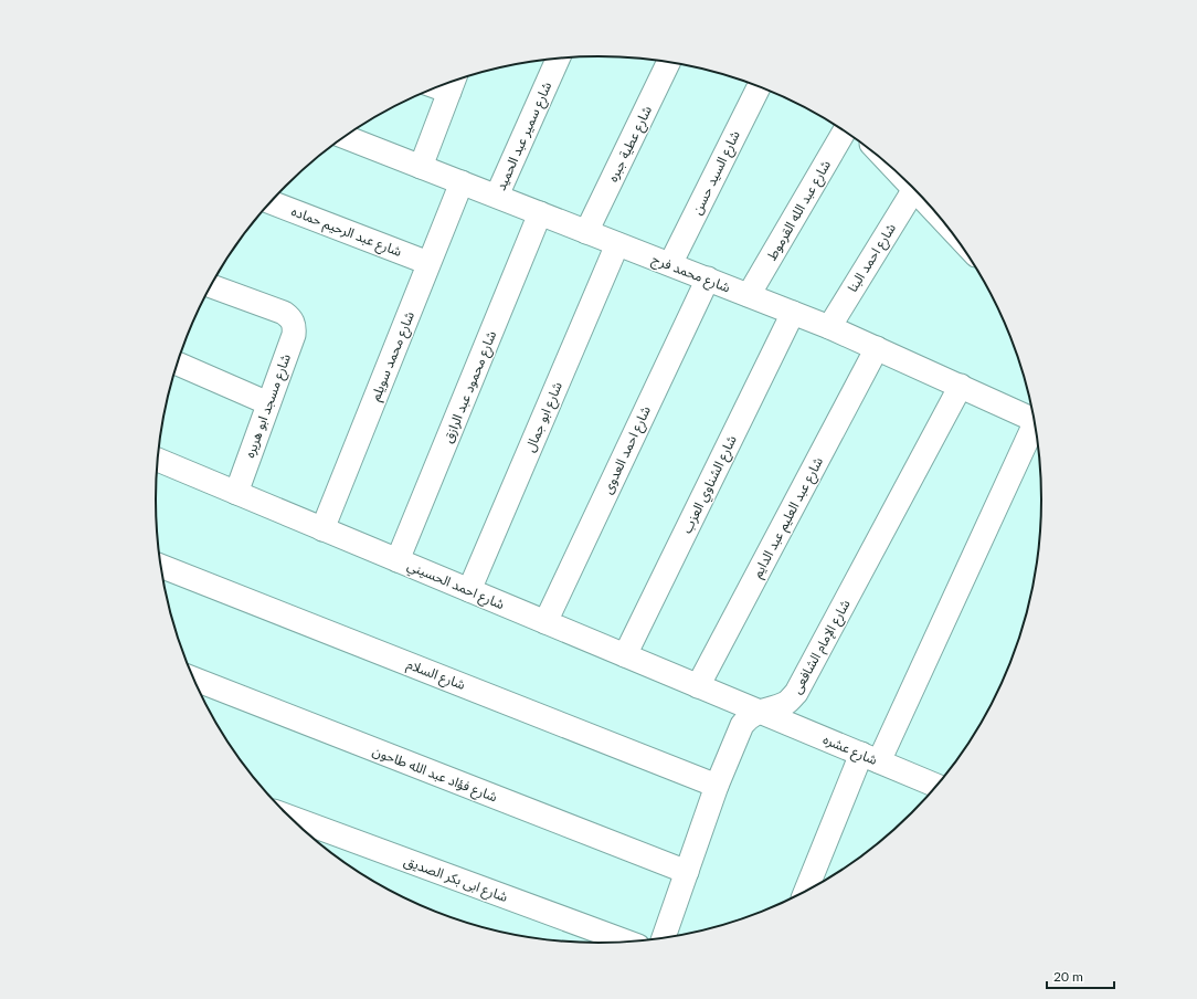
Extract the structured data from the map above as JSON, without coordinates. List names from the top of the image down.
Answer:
{
  "streets": {
    "street": [
      "شارع سمير عبد الحميد",
      "شارع عطية جبره",
      "شارع السيد حسن",
      "شارع عبد الله القرموط",
      "شارع عبد الرحيم حماده",
      "شارع احمد البنا",
      "شارع محمد فرج",
      "شارع محمد سويلم",
      "شارع محمود عبد الرازق",
      "شارع مسجد ابو هريره",
      "شارع ابو جمال",
      "شارع احمد العدوى",
      "شارع الشناوي العزب",
      "شارع عبد العليم عبد الدايم",
      "شارع احمد الحسيني",
      "شارع الإمام الشافعى",
      "شارع السلام",
      "شارع عشره",
      "شارع فؤاد عبد الله طاحون",
      "شارع ابى بكر الصديق"
    ]
  },
  "crossings": [
    ["شارع سمير عبد الحميد", "شارع محمد فرج"],
    ["شارع عطية جبره", "شارع محمد فرج"],
    ["شارع السيد حسن", "شارع محمد فرج"],
    ["شارع عبد الله القرموط", "شارع محمد فرج"],
    ["شارع عبد الرحيم حماده", "شارع محمد سويلم"],
    ["شارع احمد البنا", "شارع محمد فرج"],
    ["شارع محمد فرج", "شارع محمد سويلم"],
    ["شارع محمد فرج", "شارع محمود عبد الرازق"],
    ["شارع محمد فرج", "شارع ابو جمال"],
    ["شارع محمد فرج", "شارع احمد العدوى"],
    ["شارع محمد فرج", "شارع الشناوي العزب"],
    ["شارع محمد فرج", "شارع عبد العليم عبد الدايم"],
    ["شارع محمد فرج", "شارع الإمام الشافعى"],
    ["شارع محمد سويلم", "شارع احمد الحسيني"],
    ["شارع محمود عبد الرازق", "شارع احمد الحسيني"],
    ["شارع مسجد ابو هريره", "شارع احمد الحسيني"],
    ["شارع ابو جمال", "شارع احمد الحسيني"],
    ["شارع احمد العدوى", "شارع احمد الحسيني"],
    ["شارع الشناوي العزب", "شارع احمد الحسيني"],
    ["شارع عبد العليم عبد الدايم", "شارع احمد الحسيني"],
    ["شارع احمد الحسيني", "شارع الإمام الشافعى"],
    ["شارع احمد الحسيني", "شارع عشره"],
    ["شارع الإمام الشافعى", "شارع السلام"],
    ["شارع الإمام الشافعى", "شارع عشره"],
    ["شارع الإمام الشافعى", "شارع فؤاد عبد الله طاحون"]
  ],
  "scale_bar": "20 m"
}
